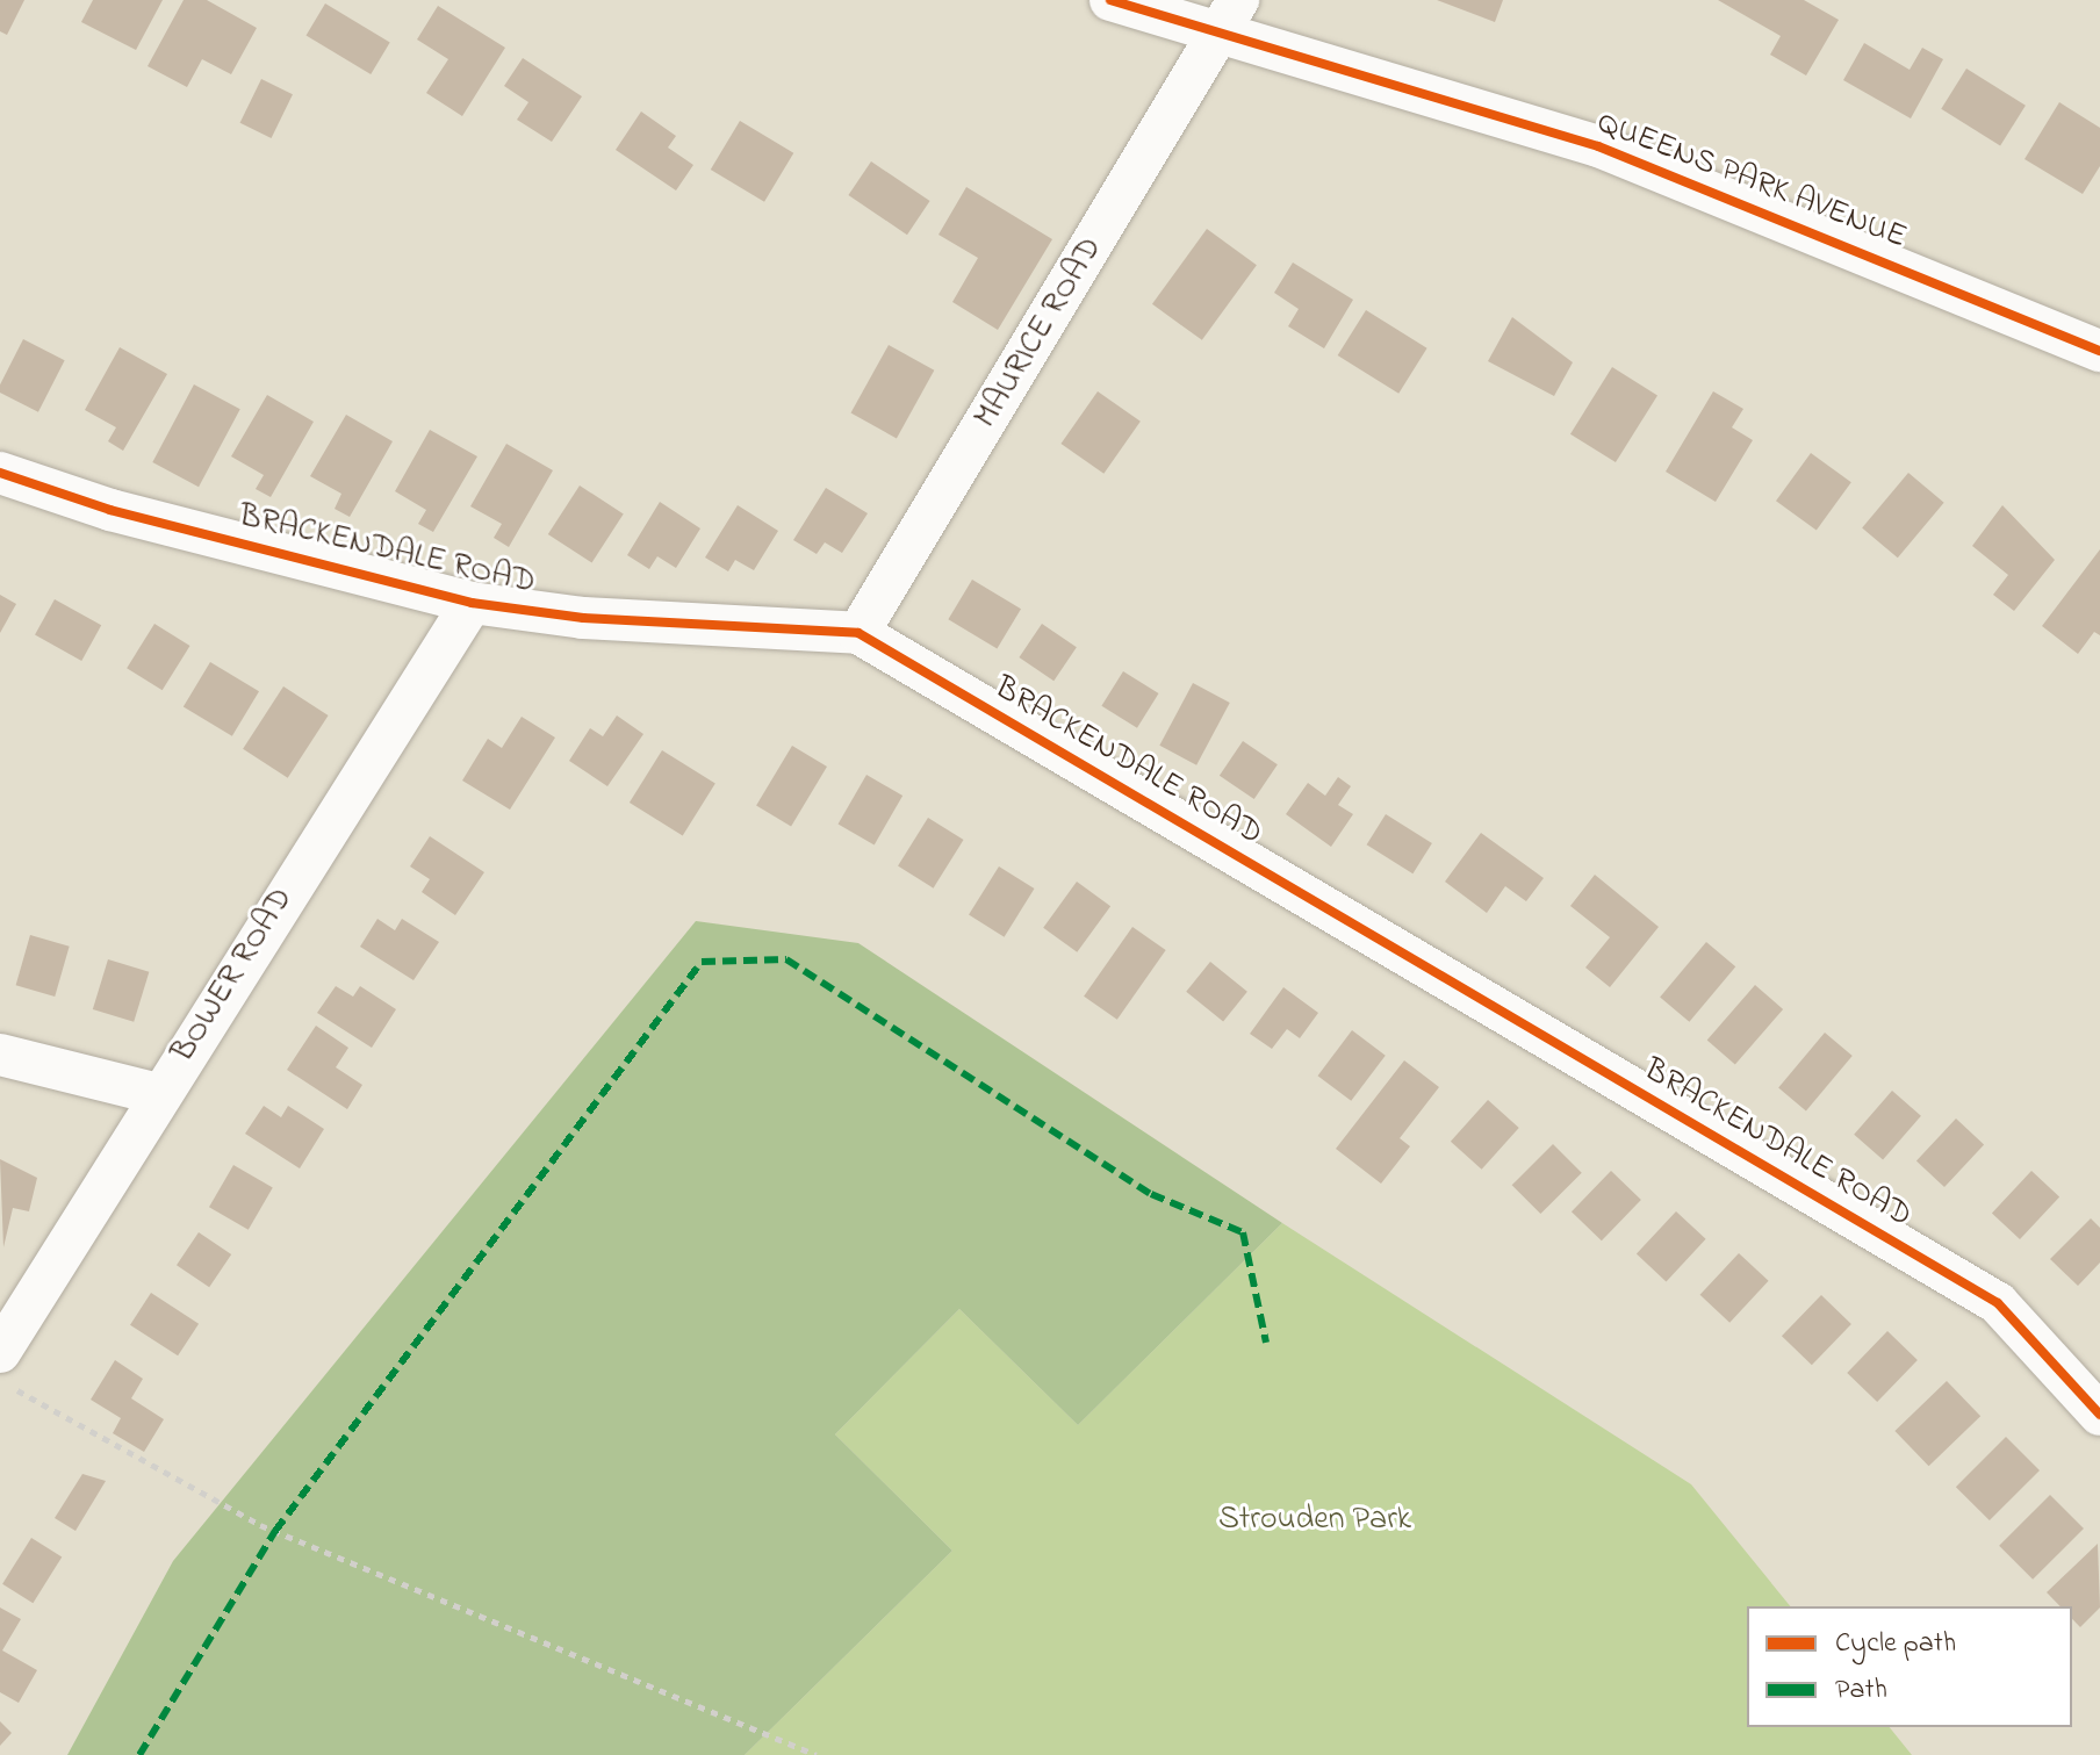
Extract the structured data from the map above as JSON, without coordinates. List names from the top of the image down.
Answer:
{
  "streets": {
    "street": [
      "QUEENS PARK AVENUE",
      "MAURICE ROAD",
      "BRACKENDALE ROAD",
      "BOWER ROAD"
    ]
  },
  "crossings": [
    ["QUEENS PARK AVENUE", "MAURICE ROAD"],
    ["MAURICE ROAD", "BRACKENDALE ROAD"],
    ["BRACKENDALE ROAD", "BOWER ROAD"]
  ],
  "parks": ["Strouden Park"],
  "legend": ["Cycle path", "Path"]
}
